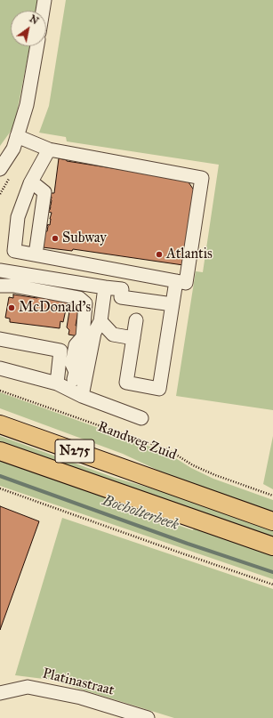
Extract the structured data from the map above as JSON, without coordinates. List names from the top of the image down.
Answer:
{
  "streets": {
    "main road": ["Randweg Zuid", "N275"],
    "street": ["Platinastraat"]
  },
  "water": ["Bocholterbeek"],
  "places": ["Subway", "Atlantis", "McDonald's"],
  "north": "top right"
}
